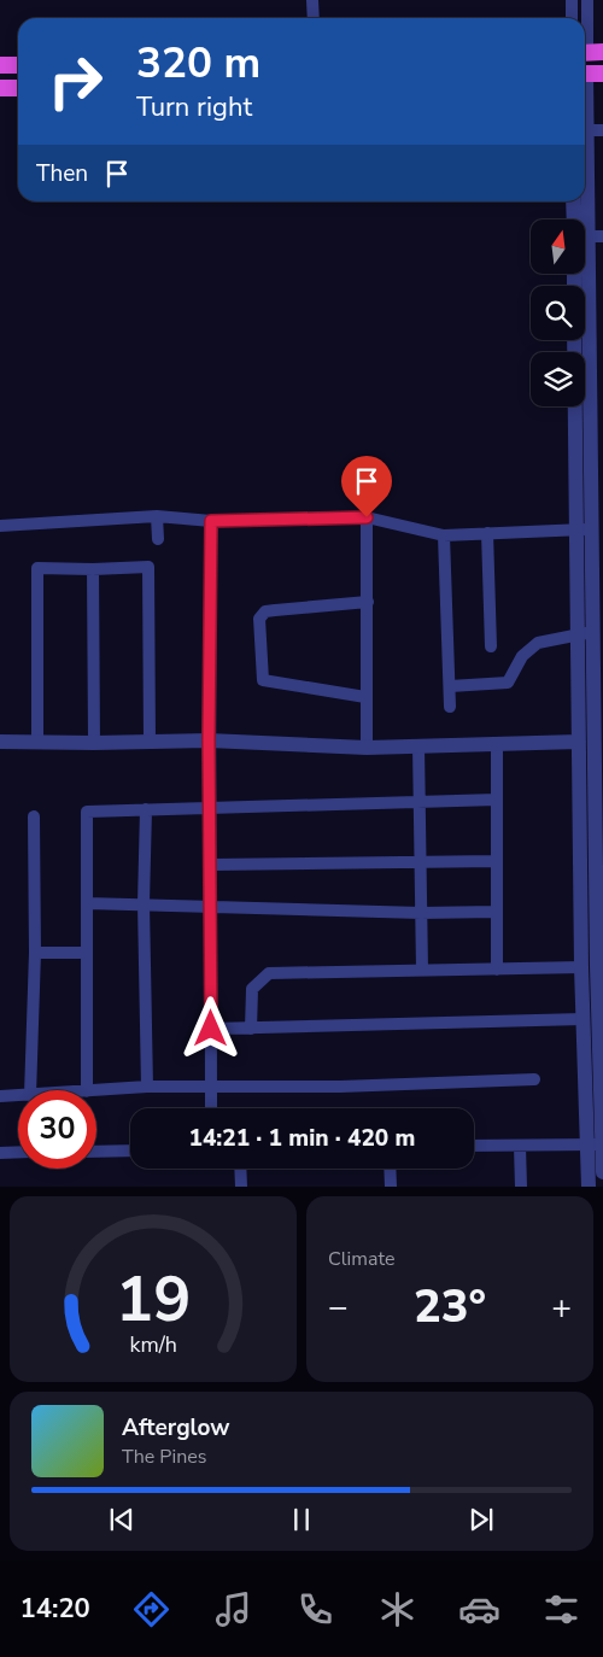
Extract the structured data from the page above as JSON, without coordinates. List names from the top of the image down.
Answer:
{
  "north": "top",
  "page": {
    "turn": ["320 m", "Turn right"],
    "then": "Then",
    "limit": "30",
    "trip": "14:21 · 1 min · 420 m",
    "tile": "Climate",
    "heat": ["−", "23°", "+"],
    "song": ["Afterglow", "The Pines"],
    "tabs": "14:20",
    "gauge": ["19", "km/h"]
  }
}
